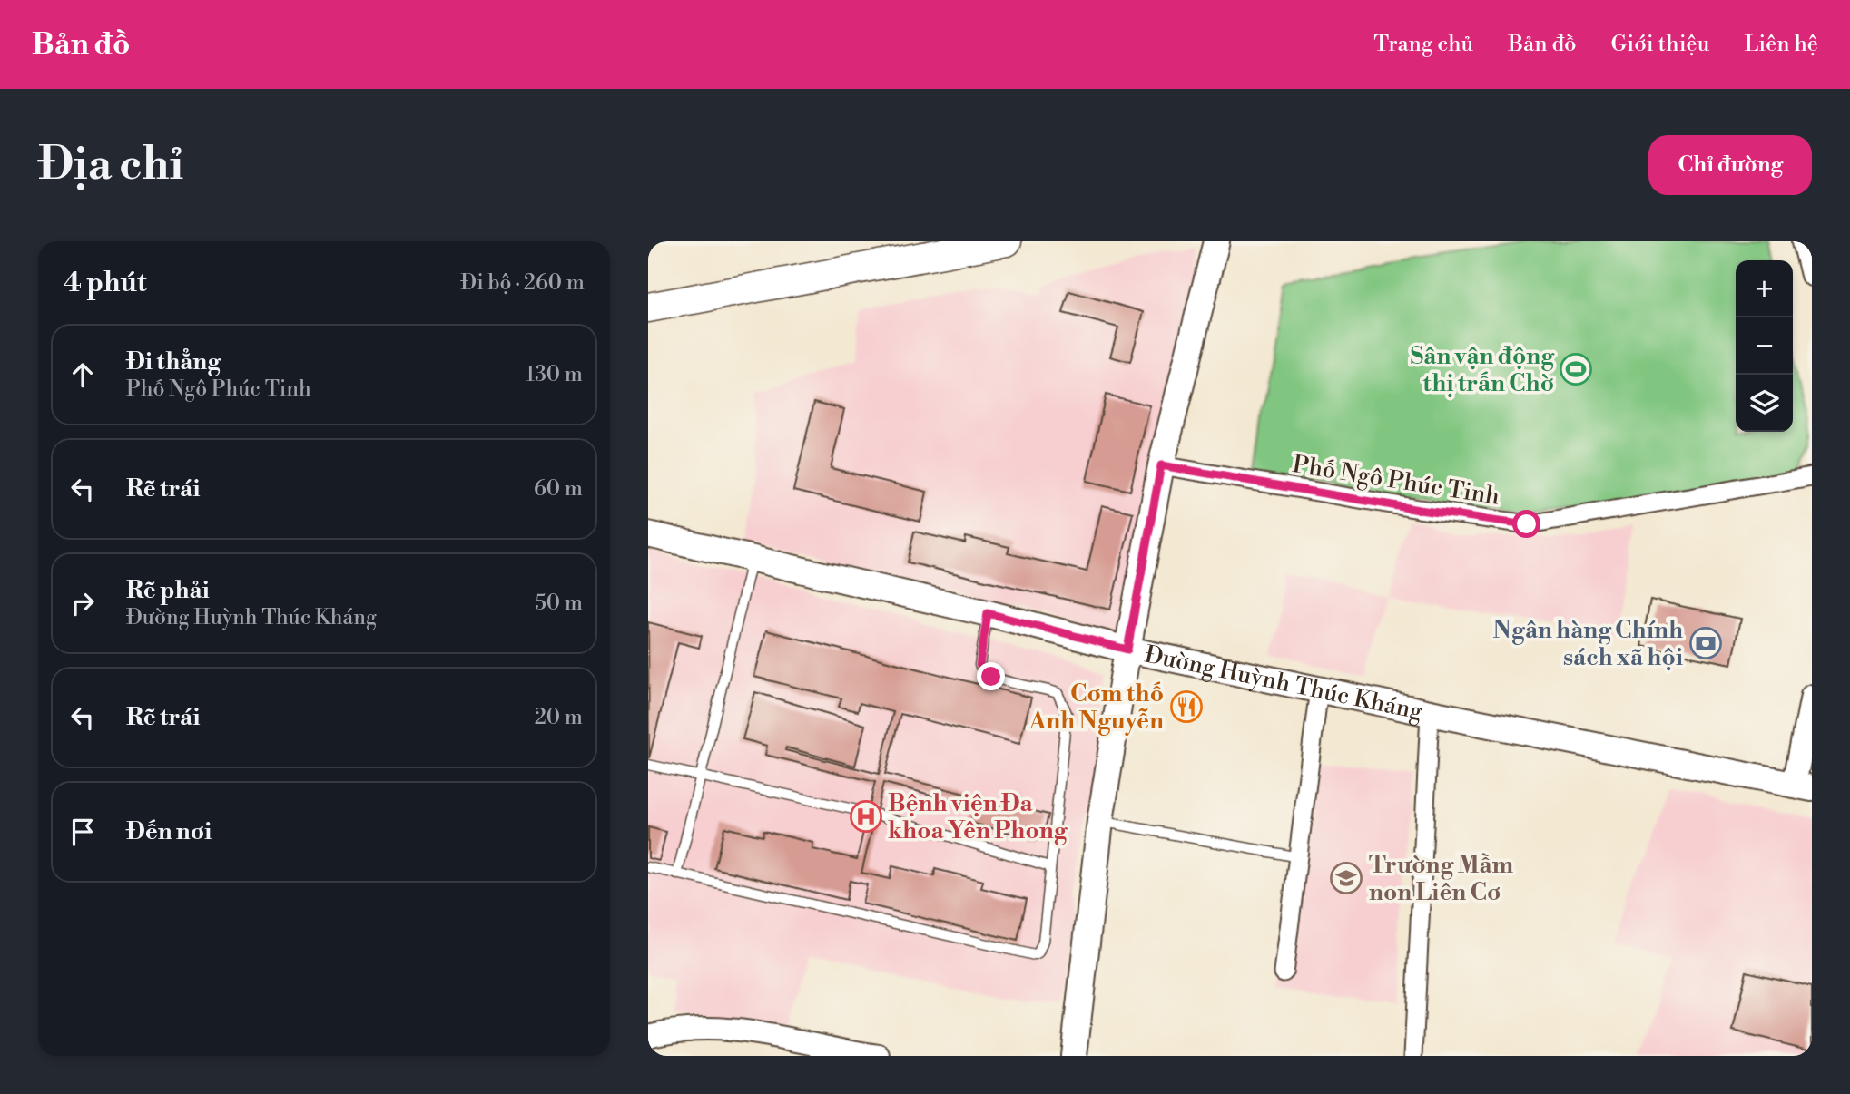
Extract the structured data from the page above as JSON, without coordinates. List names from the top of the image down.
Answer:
{
  "streets": {
    "main road": ["Đường Huỳnh Thúc Kháng"],
    "street": ["Phố Ngô Phúc Tinh"]
  },
  "places": {
    "sports": ["Sân vận động thị trấn Chờ"],
    "bank": ["Ngân hàng Chính sách xã hội"],
    "restaurant": ["Cơm thố Anh Nguyễn"],
    "hospital": ["Bệnh viện Đa khoa Yên Phong"],
    "school or university": ["Trường Mầm non Liên Cơ"]
  },
  "page": {
    "header": "Bản đồ",
    "nav": [
      "Trang chủ",
      "Bản đồ",
      "Giới thiệu",
      "Liên hệ"
    ],
    "buttons": "Chỉ đường",
    "title": "Địa chỉ",
    "heading": ["4 phút", "Đi bộ · 260 m"],
    "map_buttons": ["+", "−"],
    "list": [
      ["Đi thẳng", "Phố Ngô Phúc Tinh", "130 m"],
      ["Rẽ trái", "60 m"],
      ["Rẽ phải", "Đường Huỳnh Thúc Kháng", "50 m"],
      ["Rẽ trái", "20 m"],
      "Đến nơi"
    ]
  }
}
